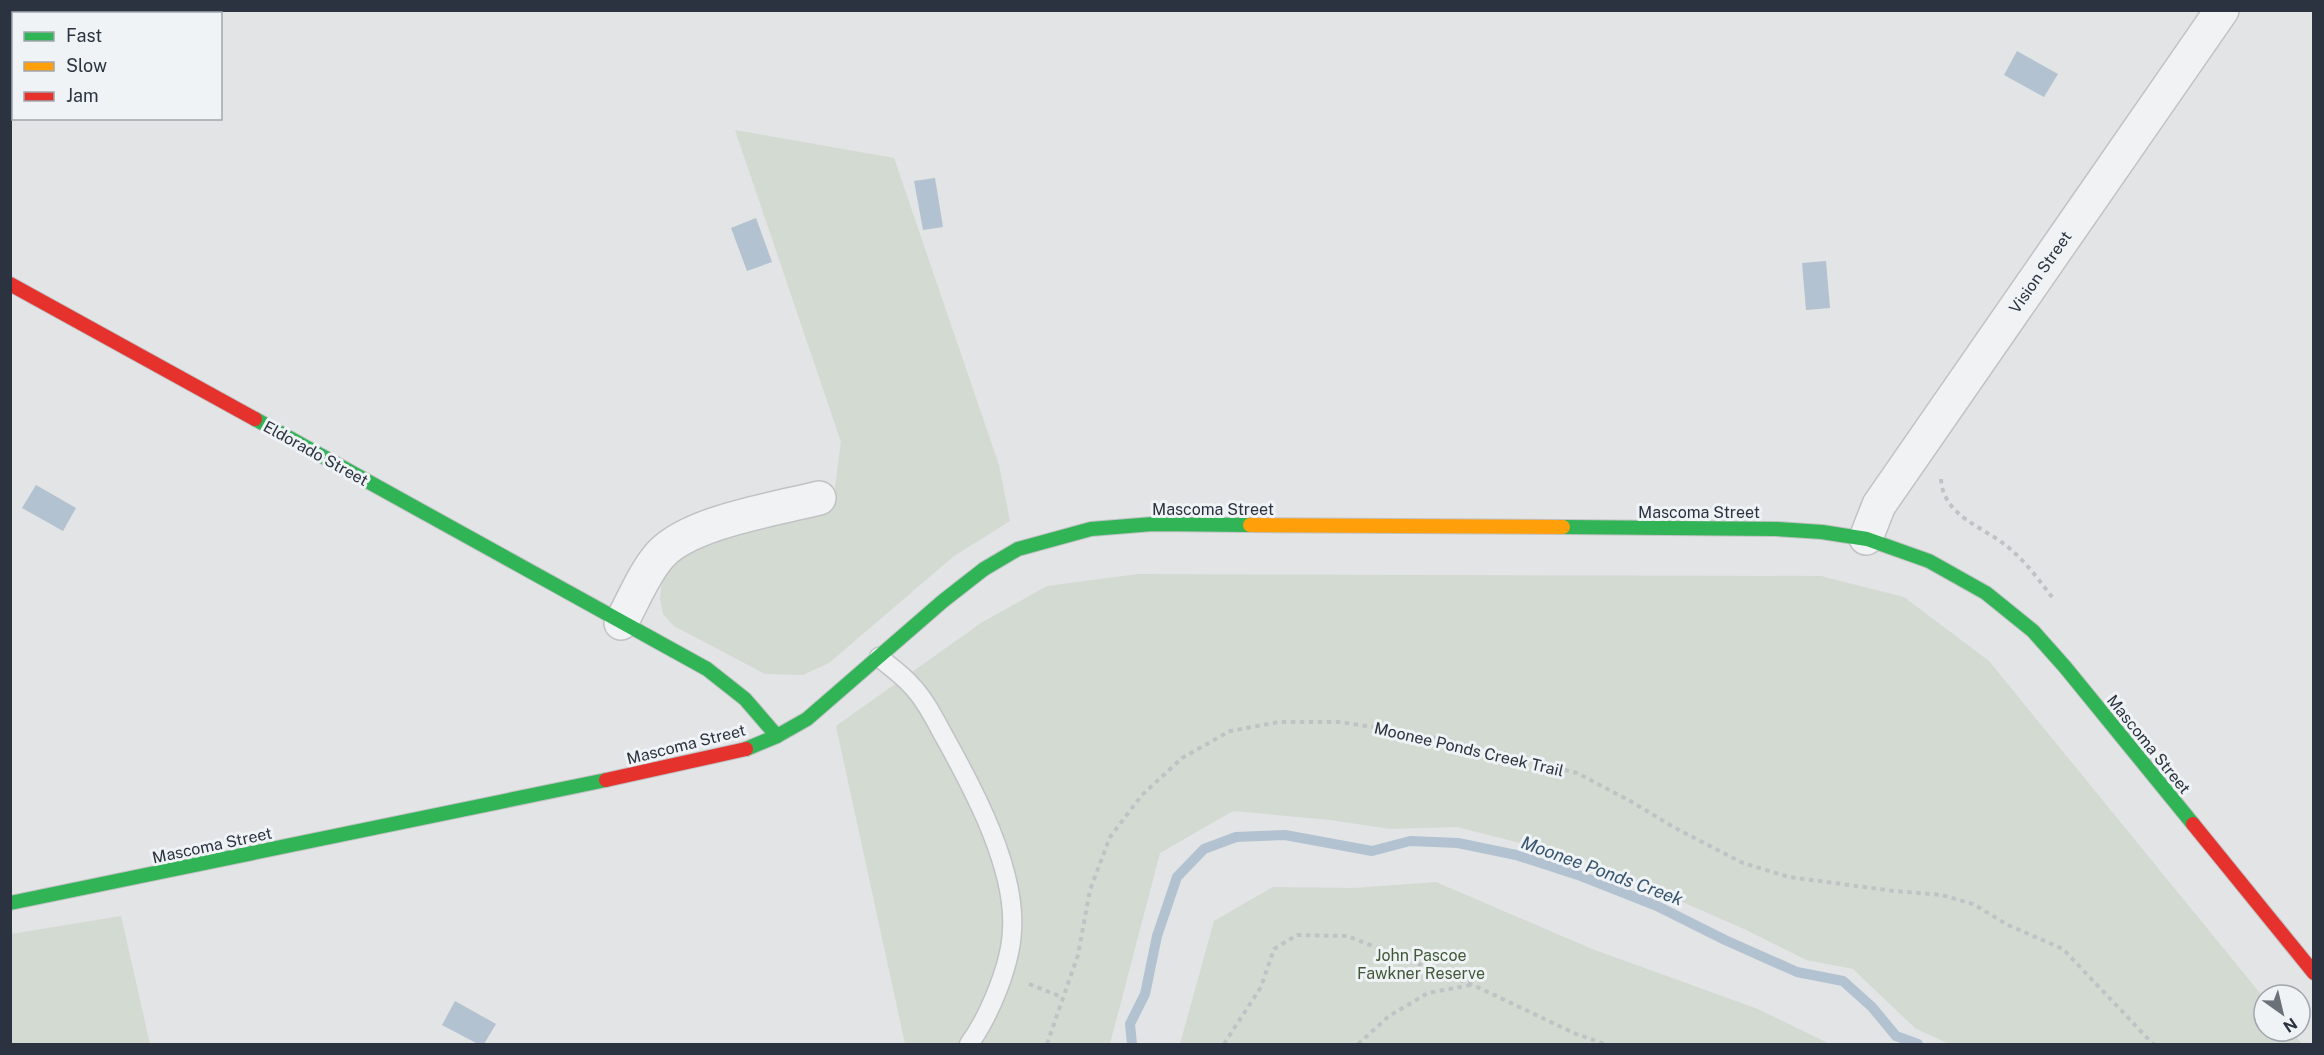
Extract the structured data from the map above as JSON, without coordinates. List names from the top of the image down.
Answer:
{
  "streets": {
    "main road": ["Eldorado Street", "Mascoma Street"],
    "street": ["Vision Street"],
    "path": ["Moonee Ponds Creek Trail"]
  },
  "crossings": [
    ["Vision Street", "Mascoma Street"],
    ["Eldorado Street", "Mascoma Street"]
  ],
  "water": ["Moonee Ponds Creek"],
  "parks": ["John Pascoe Fawkner Reserve"],
  "legend": ["Fast", "Slow", "Jam"],
  "north": "bottom right"
}
